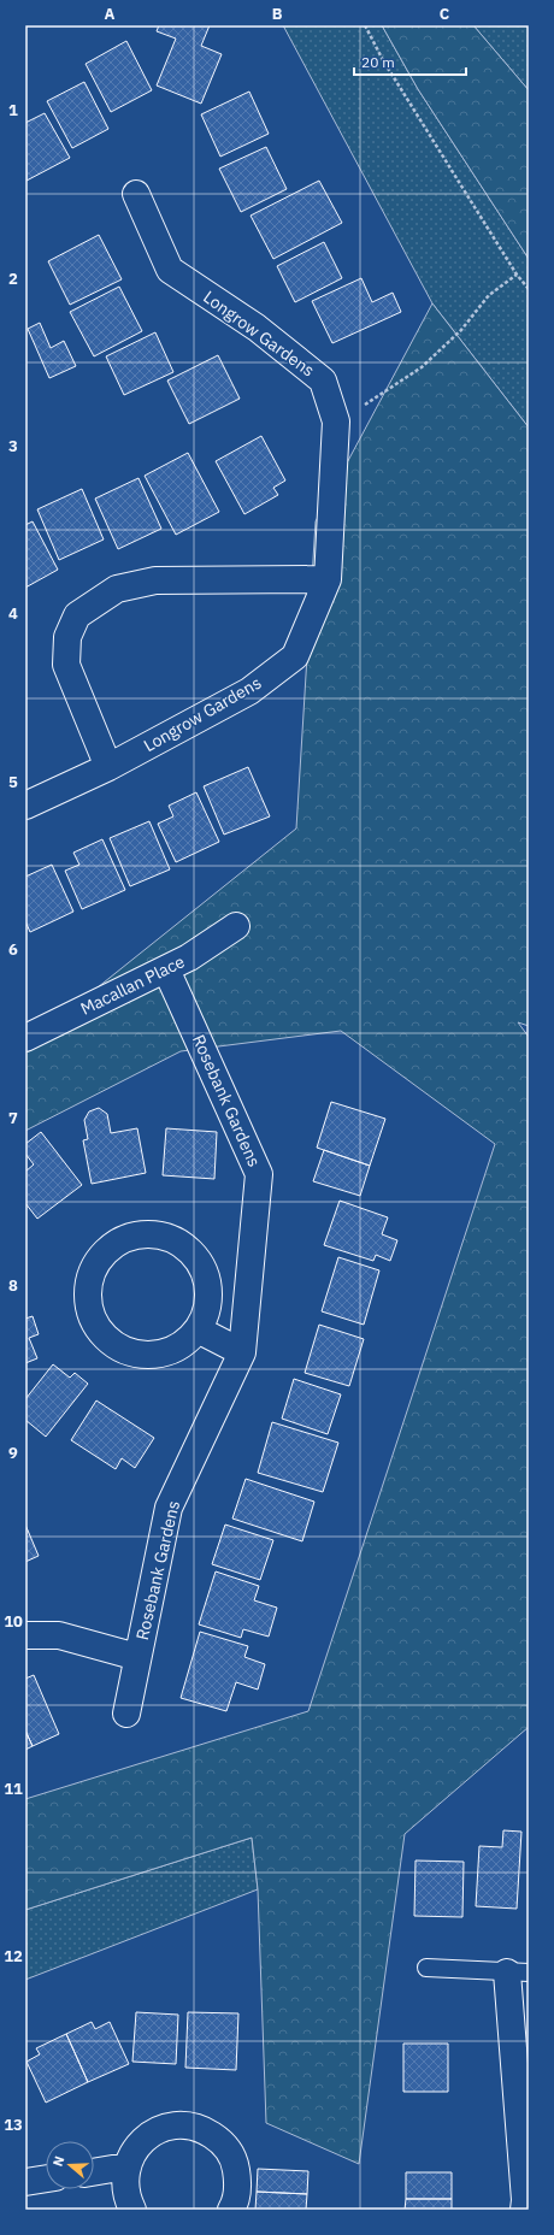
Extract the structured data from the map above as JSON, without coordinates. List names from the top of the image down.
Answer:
{
  "streets": {
    "street": ["Longrow Gardens", "Macallan Place", "Rosebank Gardens"]
  },
  "crossings": [
    ["Macallan Place", "Rosebank Gardens"]
  ],
  "scale_bar": "20 m",
  "north": "left",
  "grid": {
    "columns": ["A", "B", "C"],
    "rows": [
      "1",
      "2",
      "3",
      "4",
      "5",
      "6",
      "7",
      "8",
      "9",
      "10",
      "11",
      "12",
      "13"
    ]
  }
}
